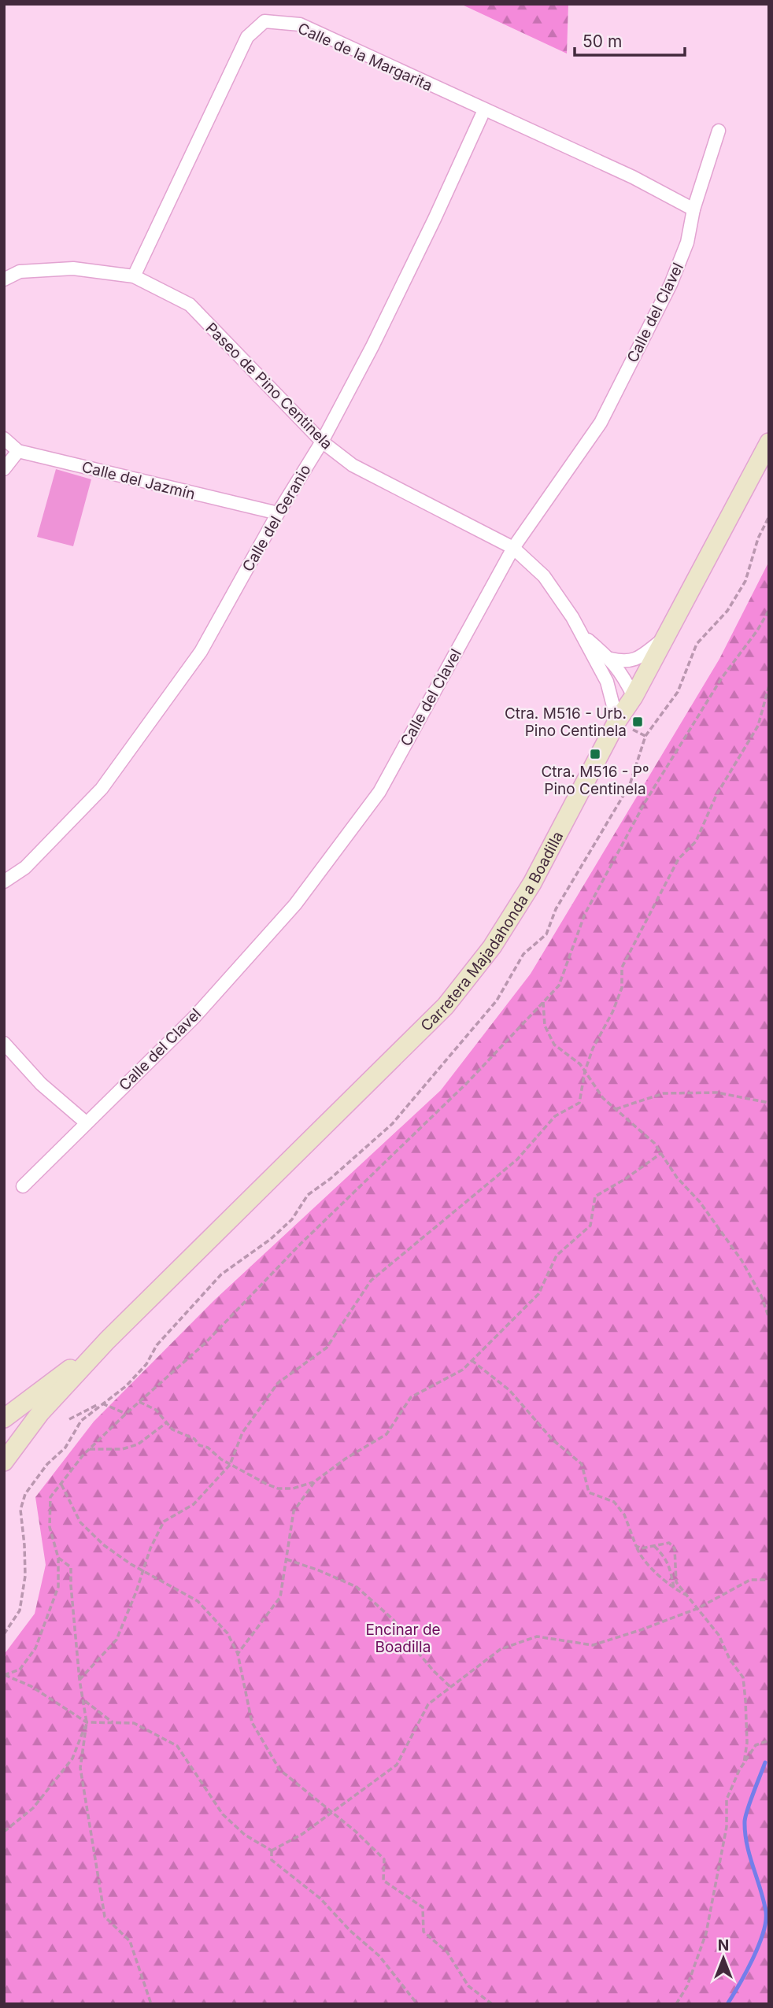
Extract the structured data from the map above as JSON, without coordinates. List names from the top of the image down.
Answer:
{
  "streets": {
    "street": [
      "Calle de la Margarita",
      "Calle del Clavel",
      "Paseo de Pino Centinela",
      "Calle del Jazmín",
      "Calle del Geranio",
      "Carretera Majadahonda a Boadilla"
    ]
  },
  "crossings": [
    ["Calle de la Margarita", "Calle del Clavel"],
    ["Calle de la Margarita", "Paseo de Pino Centinela"],
    ["Calle de la Margarita", "Calle del Geranio"],
    ["Calle del Clavel", "Paseo de Pino Centinela"],
    ["Paseo de Pino Centinela", "Calle del Geranio"],
    ["Calle del Jazmín", "Calle del Geranio"]
  ],
  "parks": ["Encinar de Boadilla"],
  "places": {
    "transit": ["Ctra. M516 - Urb. Pino Centinela", "Ctra. M516 - Pº Pino Centinela"]
  },
  "scale_bar": "50 m",
  "north": "top"
}
